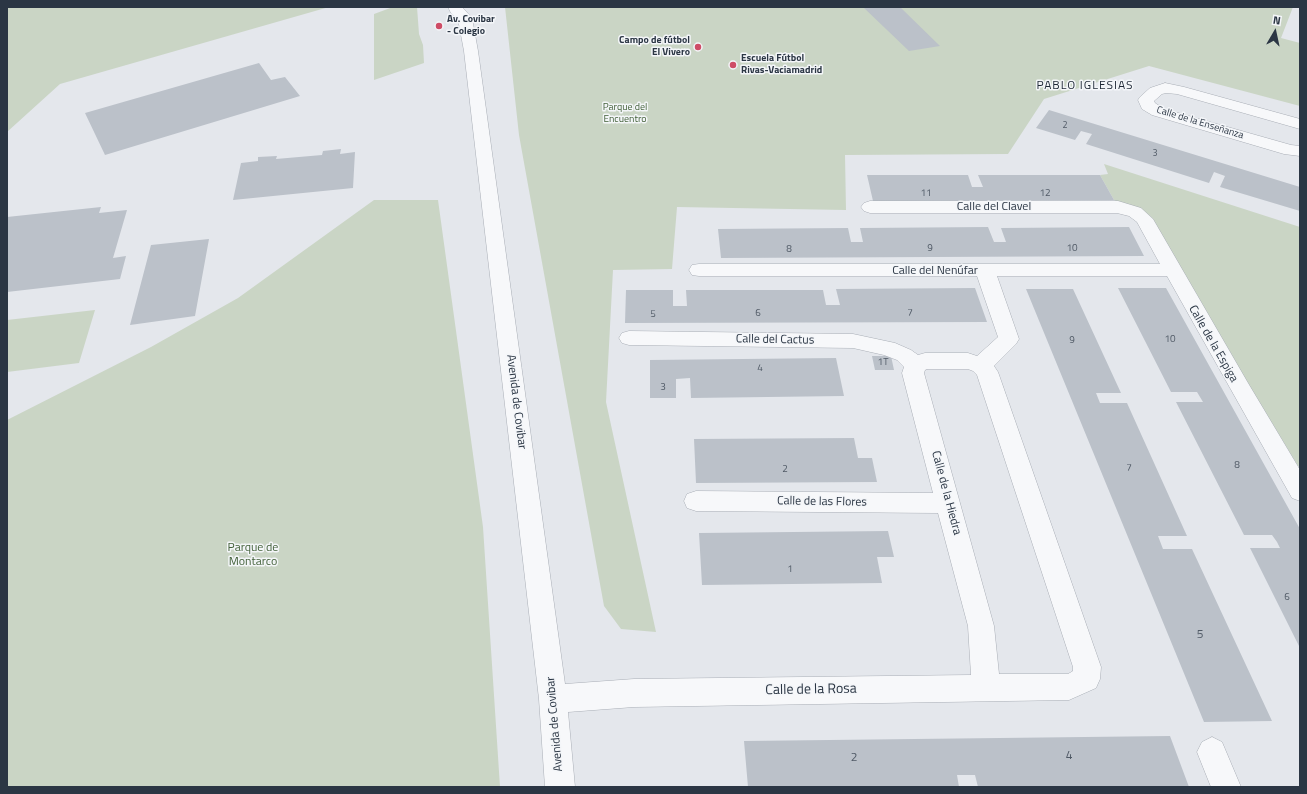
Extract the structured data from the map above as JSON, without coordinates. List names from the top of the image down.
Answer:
{
  "streets": {
    "street": [
      "Calle de la Enseñanza",
      "Calle del Clavel",
      "Calle del Nenúfar",
      "Calle del Cactus",
      "Calle de la Espiga",
      "Avenida de Covibar",
      "Calle de la Hiedra",
      "Calle de las Flores",
      "Calle de la Rosa"
    ]
  },
  "crossings": [
    ["Calle del Clavel", "Calle de la Espiga"],
    ["Calle del Nenúfar", "Calle de la Espiga"],
    ["Calle del Cactus", "Calle de la Hiedra"],
    ["Avenida de Covibar", "Calle de la Rosa"],
    ["Calle de la Hiedra", "Calle de las Flores"],
    ["Calle de la Hiedra", "Calle de la Rosa"]
  ],
  "districts": ["PABLO IGLESIAS"],
  "parks": ["Parque del Encuentro", "Parque de Montarco"],
  "places": ["Av. Covibar - Colegio", "Campo de fútbol El Vivero", "Escuela Fútbol Rivas-Vaciamadrid"],
  "house_numbers": [
    "2",
    "3",
    "11",
    "12",
    "9",
    "10",
    "8",
    "6",
    "7",
    "5",
    "10",
    "9",
    "1T",
    "4",
    "3",
    "8",
    "7",
    "2",
    "1",
    "6",
    "5",
    "4",
    "2"
  ],
  "north": "top"
}
